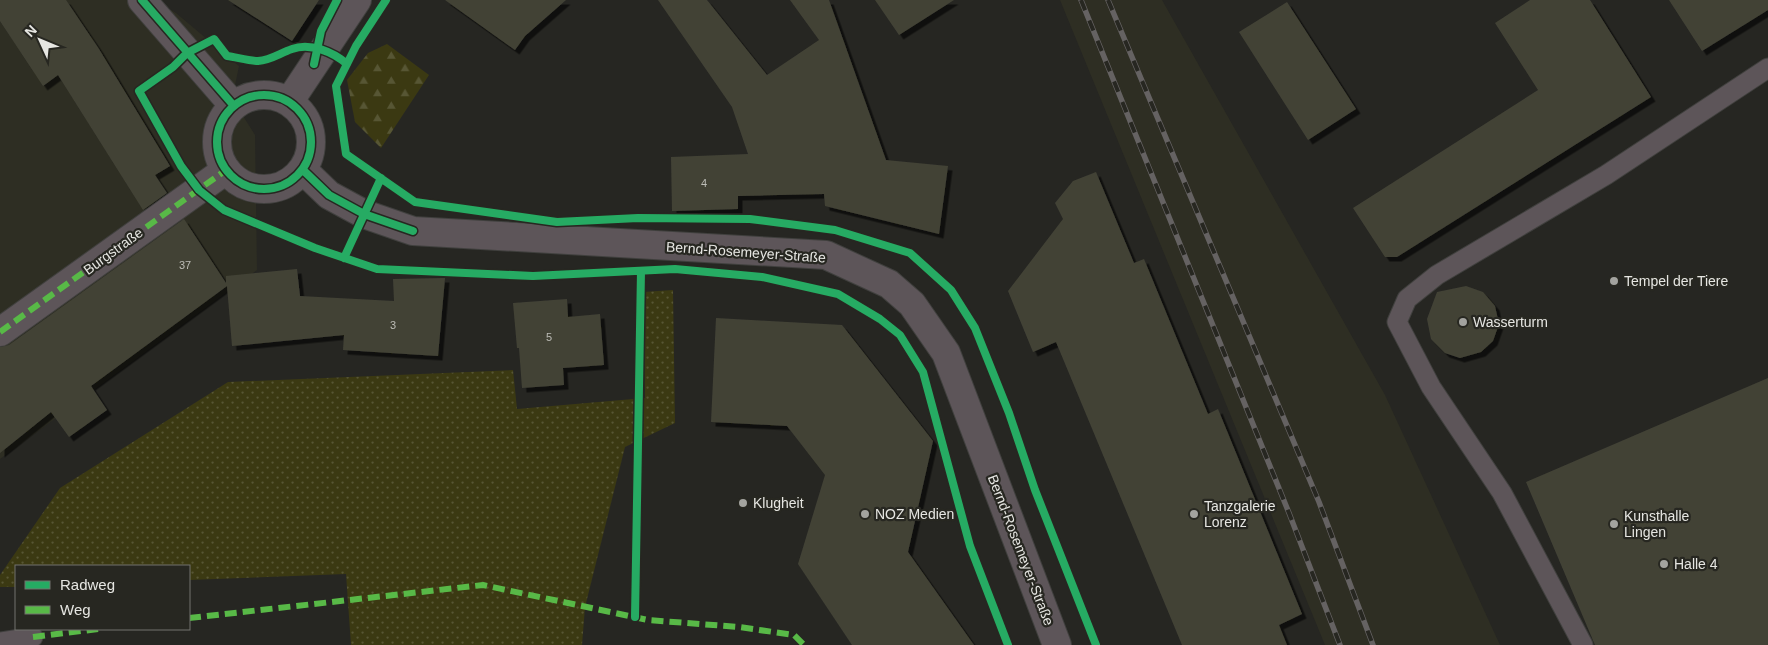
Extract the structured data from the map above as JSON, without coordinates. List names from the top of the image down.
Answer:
{
  "streets": {
    "street": ["Burgstraße", "Bernd-Rosemeyer-Straße"]
  },
  "crossings": [
    ["Burgstraße", "Bernd-Rosemeyer-Straße"]
  ],
  "places": [
    "Tempel der Tiere",
    "Wasserturm",
    "Klugheit",
    "NOZ Medien",
    "Tanzgalerie Lorenz",
    "Kunsthalle Lingen",
    "Halle 4"
  ],
  "house_numbers": [
    "4",
    "37",
    "3",
    "5"
  ],
  "legend": ["Radweg", "Weg"],
  "north": "top left"
}
